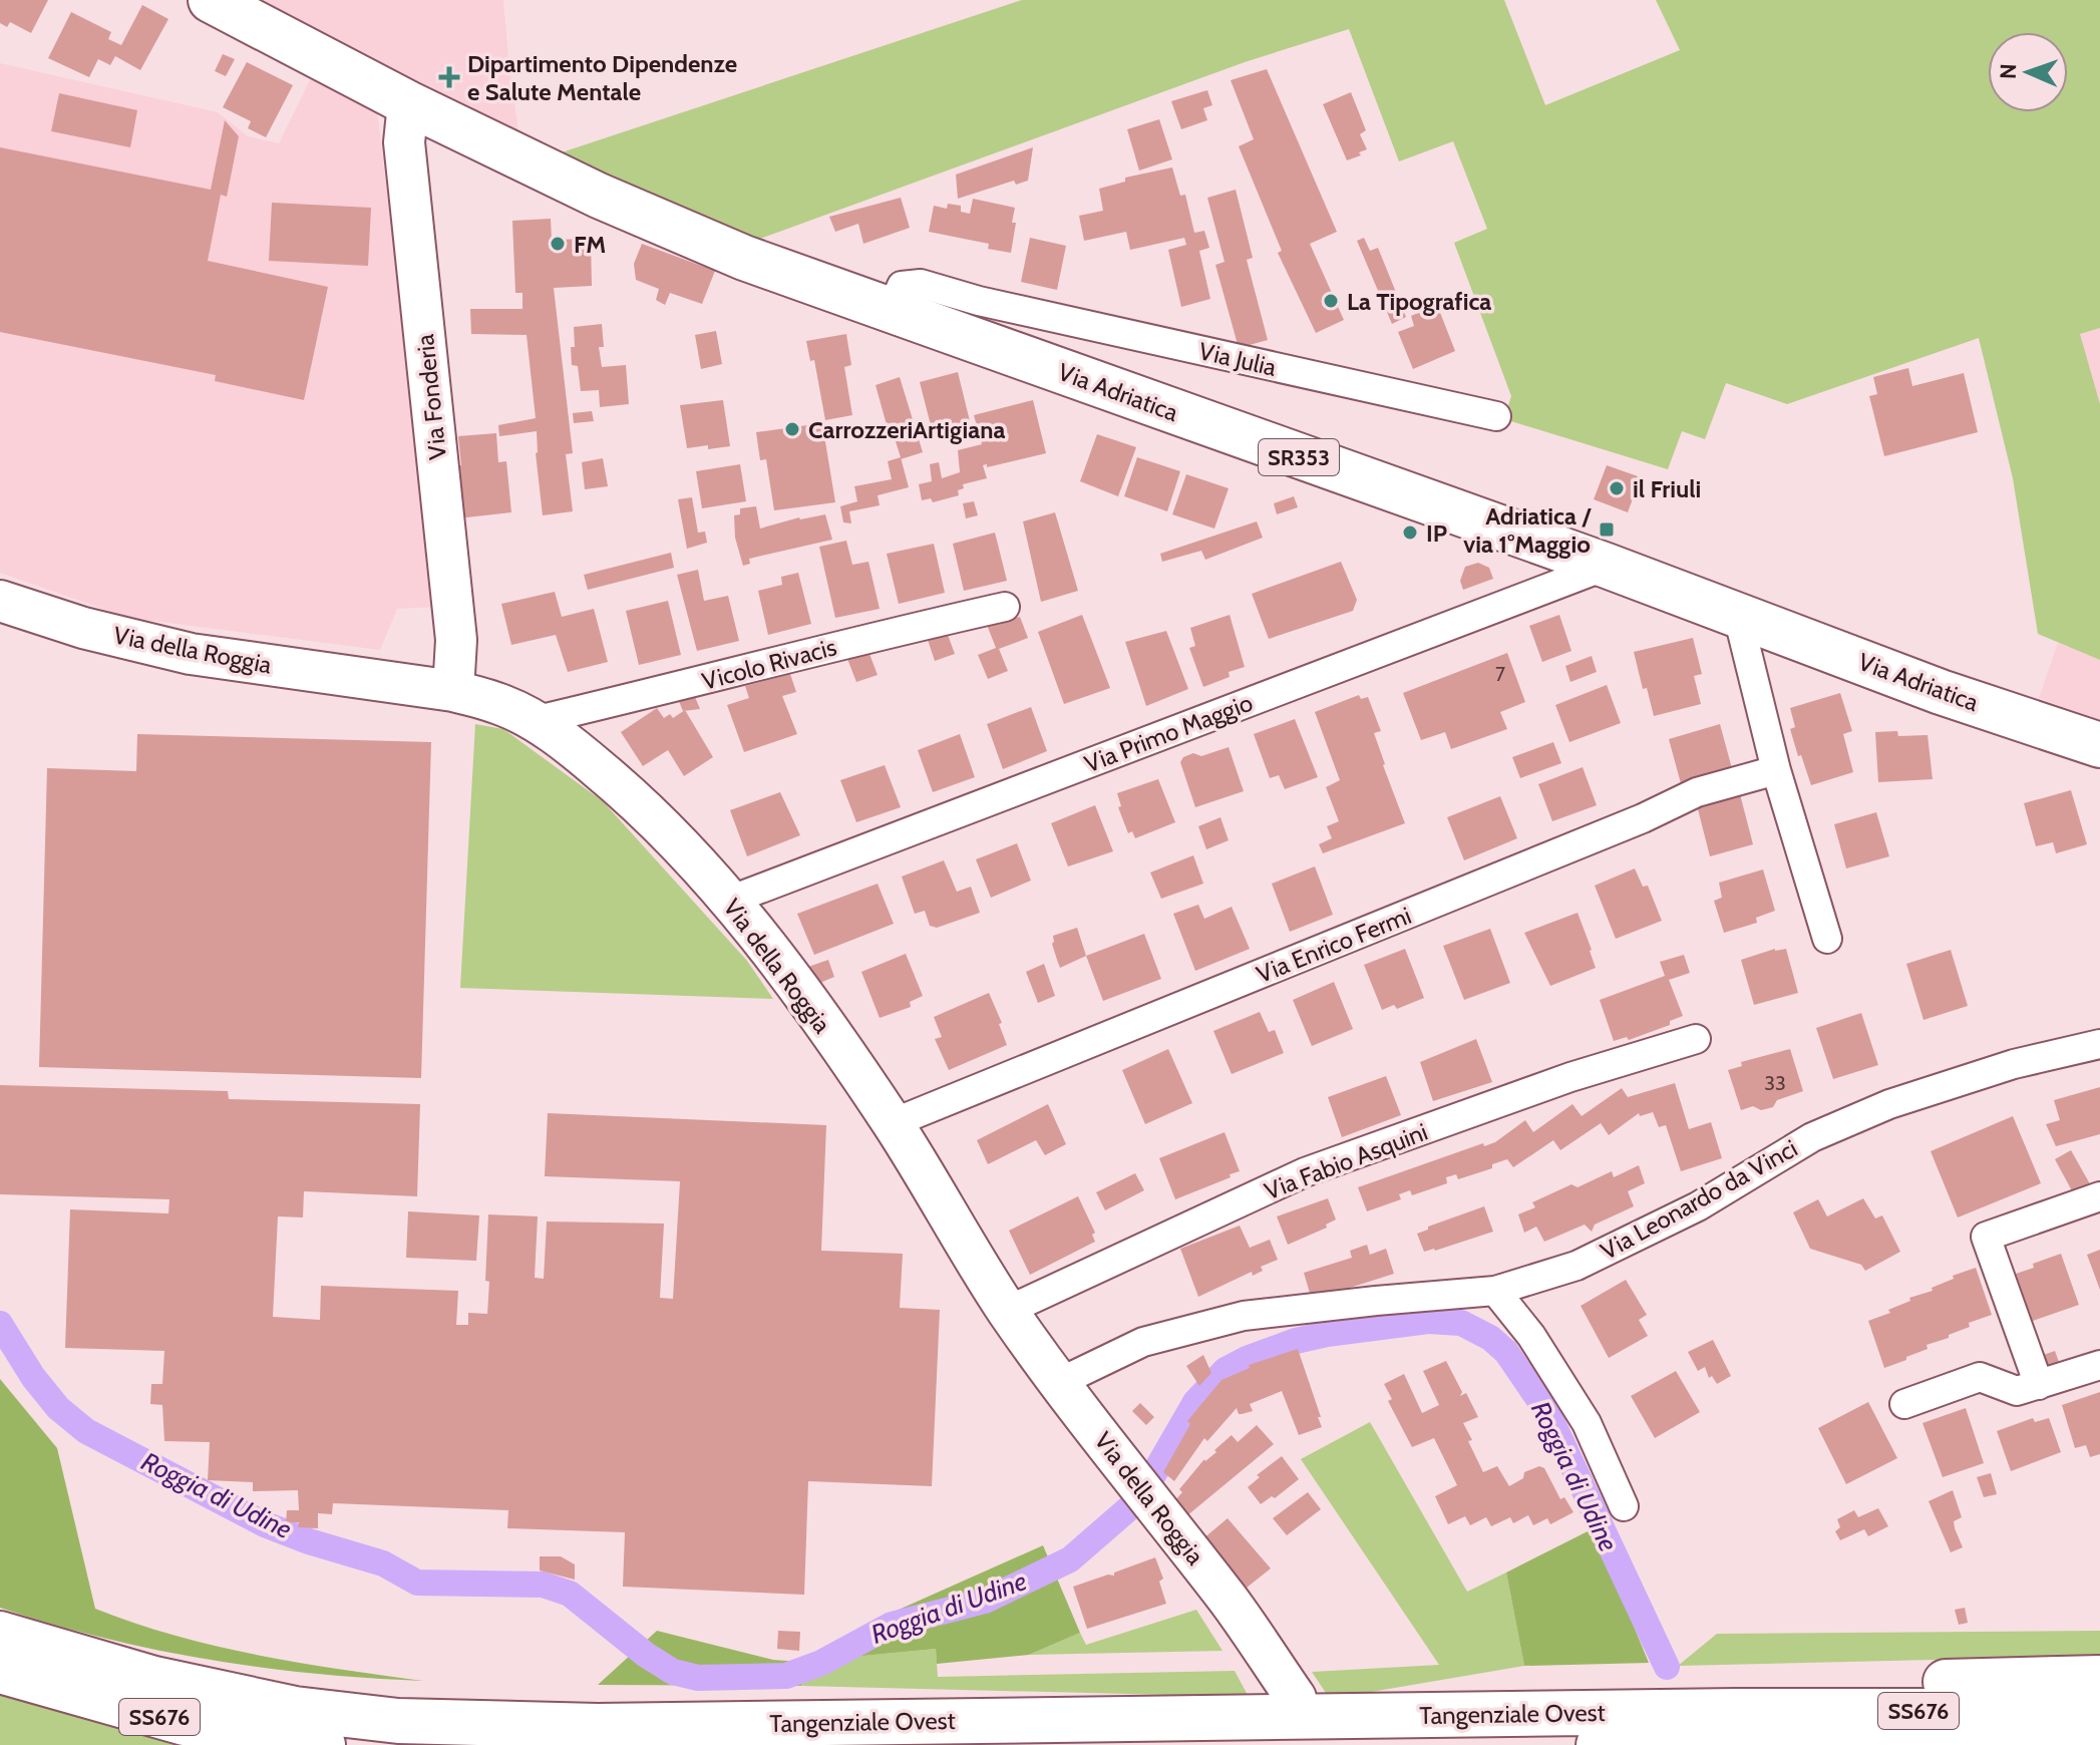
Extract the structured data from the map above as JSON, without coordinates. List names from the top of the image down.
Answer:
{
  "streets": {
    "main road": [
      "Via Adriatica",
      "SR353",
      "SS676",
      "Tangenziale Ovest"
    ],
    "street": [
      "Via Julia",
      "Via Fonderia",
      "Via della Roggia",
      "Vicolo Rivacis",
      "Via Primo Maggio",
      "Via Enrico Fermi",
      "Via Fabio Asquini",
      "Via Leonardo da Vinci"
    ]
  },
  "crossings": [
    ["Via Julia", "Via Adriatica"],
    ["Via Adriatica", "Via Fonderia"],
    ["Via Adriatica", "Via Primo Maggio"],
    ["Via Fonderia", "Via della Roggia"],
    ["Via della Roggia", "Vicolo Rivacis"],
    ["Via della Roggia", "Via Primo Maggio"],
    ["Via della Roggia", "Via Enrico Fermi"],
    ["Via della Roggia", "Via Fabio Asquini"],
    ["Via della Roggia", "Via Leonardo da Vinci"],
    ["SS676", "Tangenziale Ovest"]
  ],
  "water": ["Roggia di Udine"],
  "places": {
    "health": ["Dipartimento Dipendenze e Salute Mentale"],
    "other": [
      "FM",
      "La Tipografica",
      "CarrozzeriArtigiana",
      "il Friuli",
      "IP"
    ],
    "transit": ["Adriatica / via 1°Maggio"]
  },
  "house_numbers": ["7", "33"],
  "north": "left"
}
